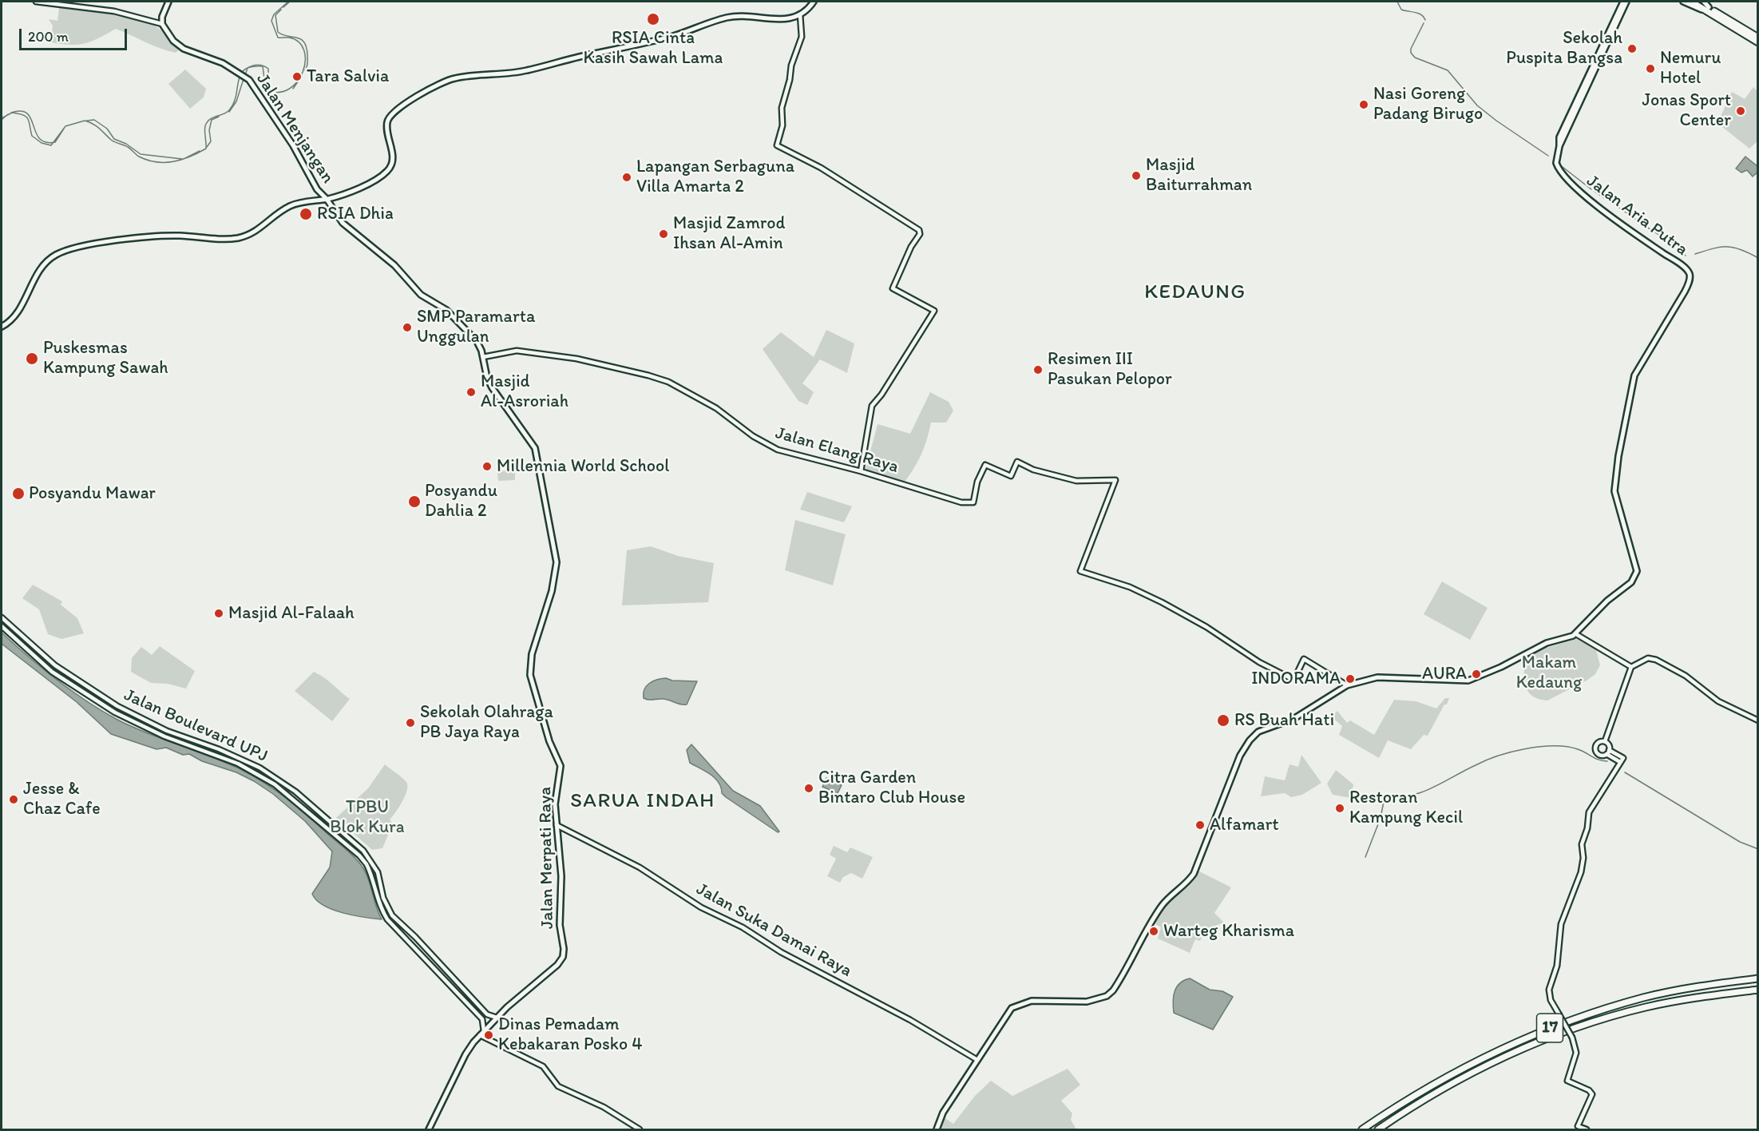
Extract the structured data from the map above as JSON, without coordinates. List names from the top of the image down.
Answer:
{
  "streets": {
    "highway": ["17"],
    "main road": ["Jalan Menjangan", "Jalan Aria Putra", "Jalan Merpati Raya"],
    "street": ["Jalan Elang Raya", "Jalan Boulevard UPJ", "Jalan Suka Damai Raya"]
  },
  "crossings": [
    ["Jalan Menjangan", "Jalan Merpati Raya"],
    ["Jalan Elang Raya", "Jalan Merpati Raya"],
    ["Jalan Boulevard UPJ", "Jalan Merpati Raya"],
    ["Jalan Merpati Raya", "Jalan Suka Damai Raya"]
  ],
  "districts": ["KEDAUNG", "SARUA INDAH"],
  "parks": ["Makam Kedaung", "TPBU Blok Kura"],
  "places": [
    "RSIA Cinta Kasih Sawah Lama",
    "Sekolah Puspita Bangsa",
    "Nemuru Hotel",
    "Tara Salvia",
    "Nasi Goreng Padang Birugo",
    "Jonas Sport Center",
    "Masjid Baiturrahman",
    "Lapangan Serbaguna Villa Amarta 2",
    "RSIA Dhia",
    "Masjid Zamrod Ihsan Al-Amin",
    "SMP Paramarta Unggulan",
    "Puskesmas Kampung Sawah",
    "Resimen III Pasukan Pelopor",
    "Masjid Al-Asroriah",
    "Millennia World School",
    "Posyandu Mawar",
    "Posyandu Dahlia 2",
    "Masjid Al-Falaah",
    "AURA",
    "INDORAMA",
    "RS Buah Hati",
    "Sekolah Olahraga PB Jaya Raya",
    "Citra Garden Bintaro Club House",
    "Jesse & Chaz Cafe",
    "Restoran Kampung Kecil",
    "Alfamart",
    "Warteg Kharisma",
    "Dinas Pemadam Kebakaran Posko 4"
  ],
  "scale_bar": "200 m"
}
